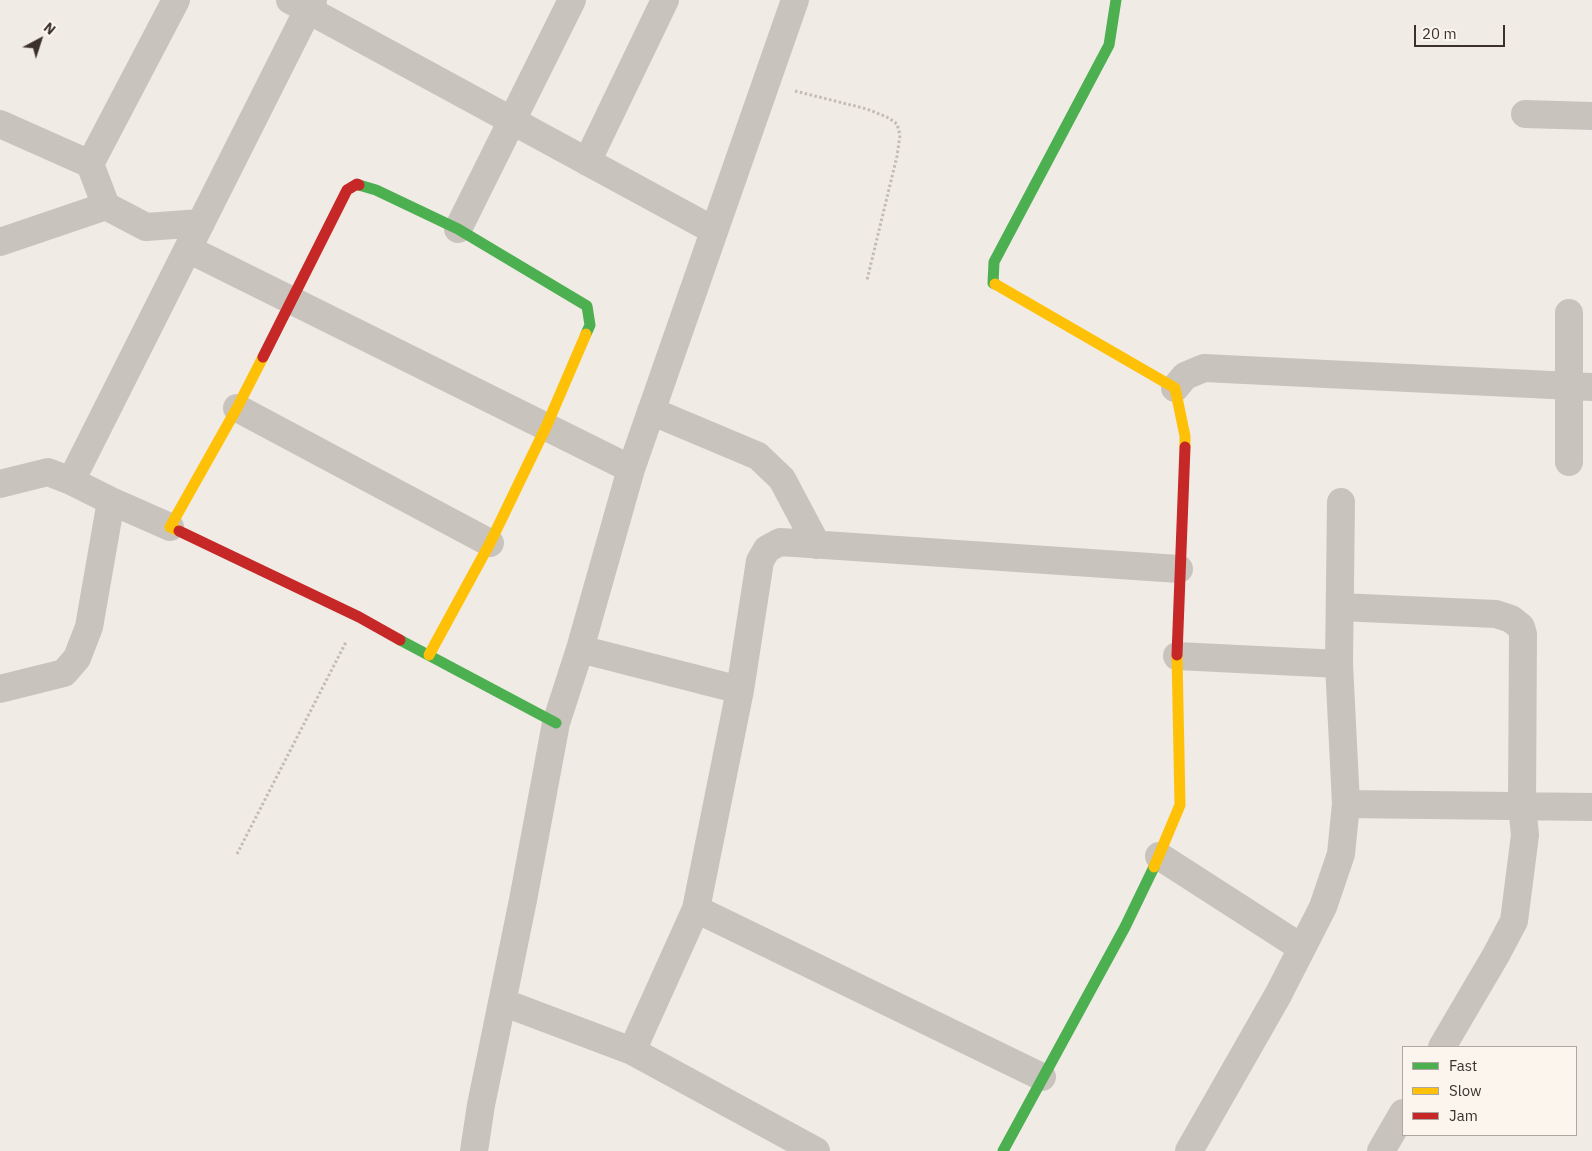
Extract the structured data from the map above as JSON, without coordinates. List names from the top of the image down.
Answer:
{
  "legend": ["Fast", "Slow", "Jam"],
  "scale_bar": "20 m",
  "north": "top right"
}
